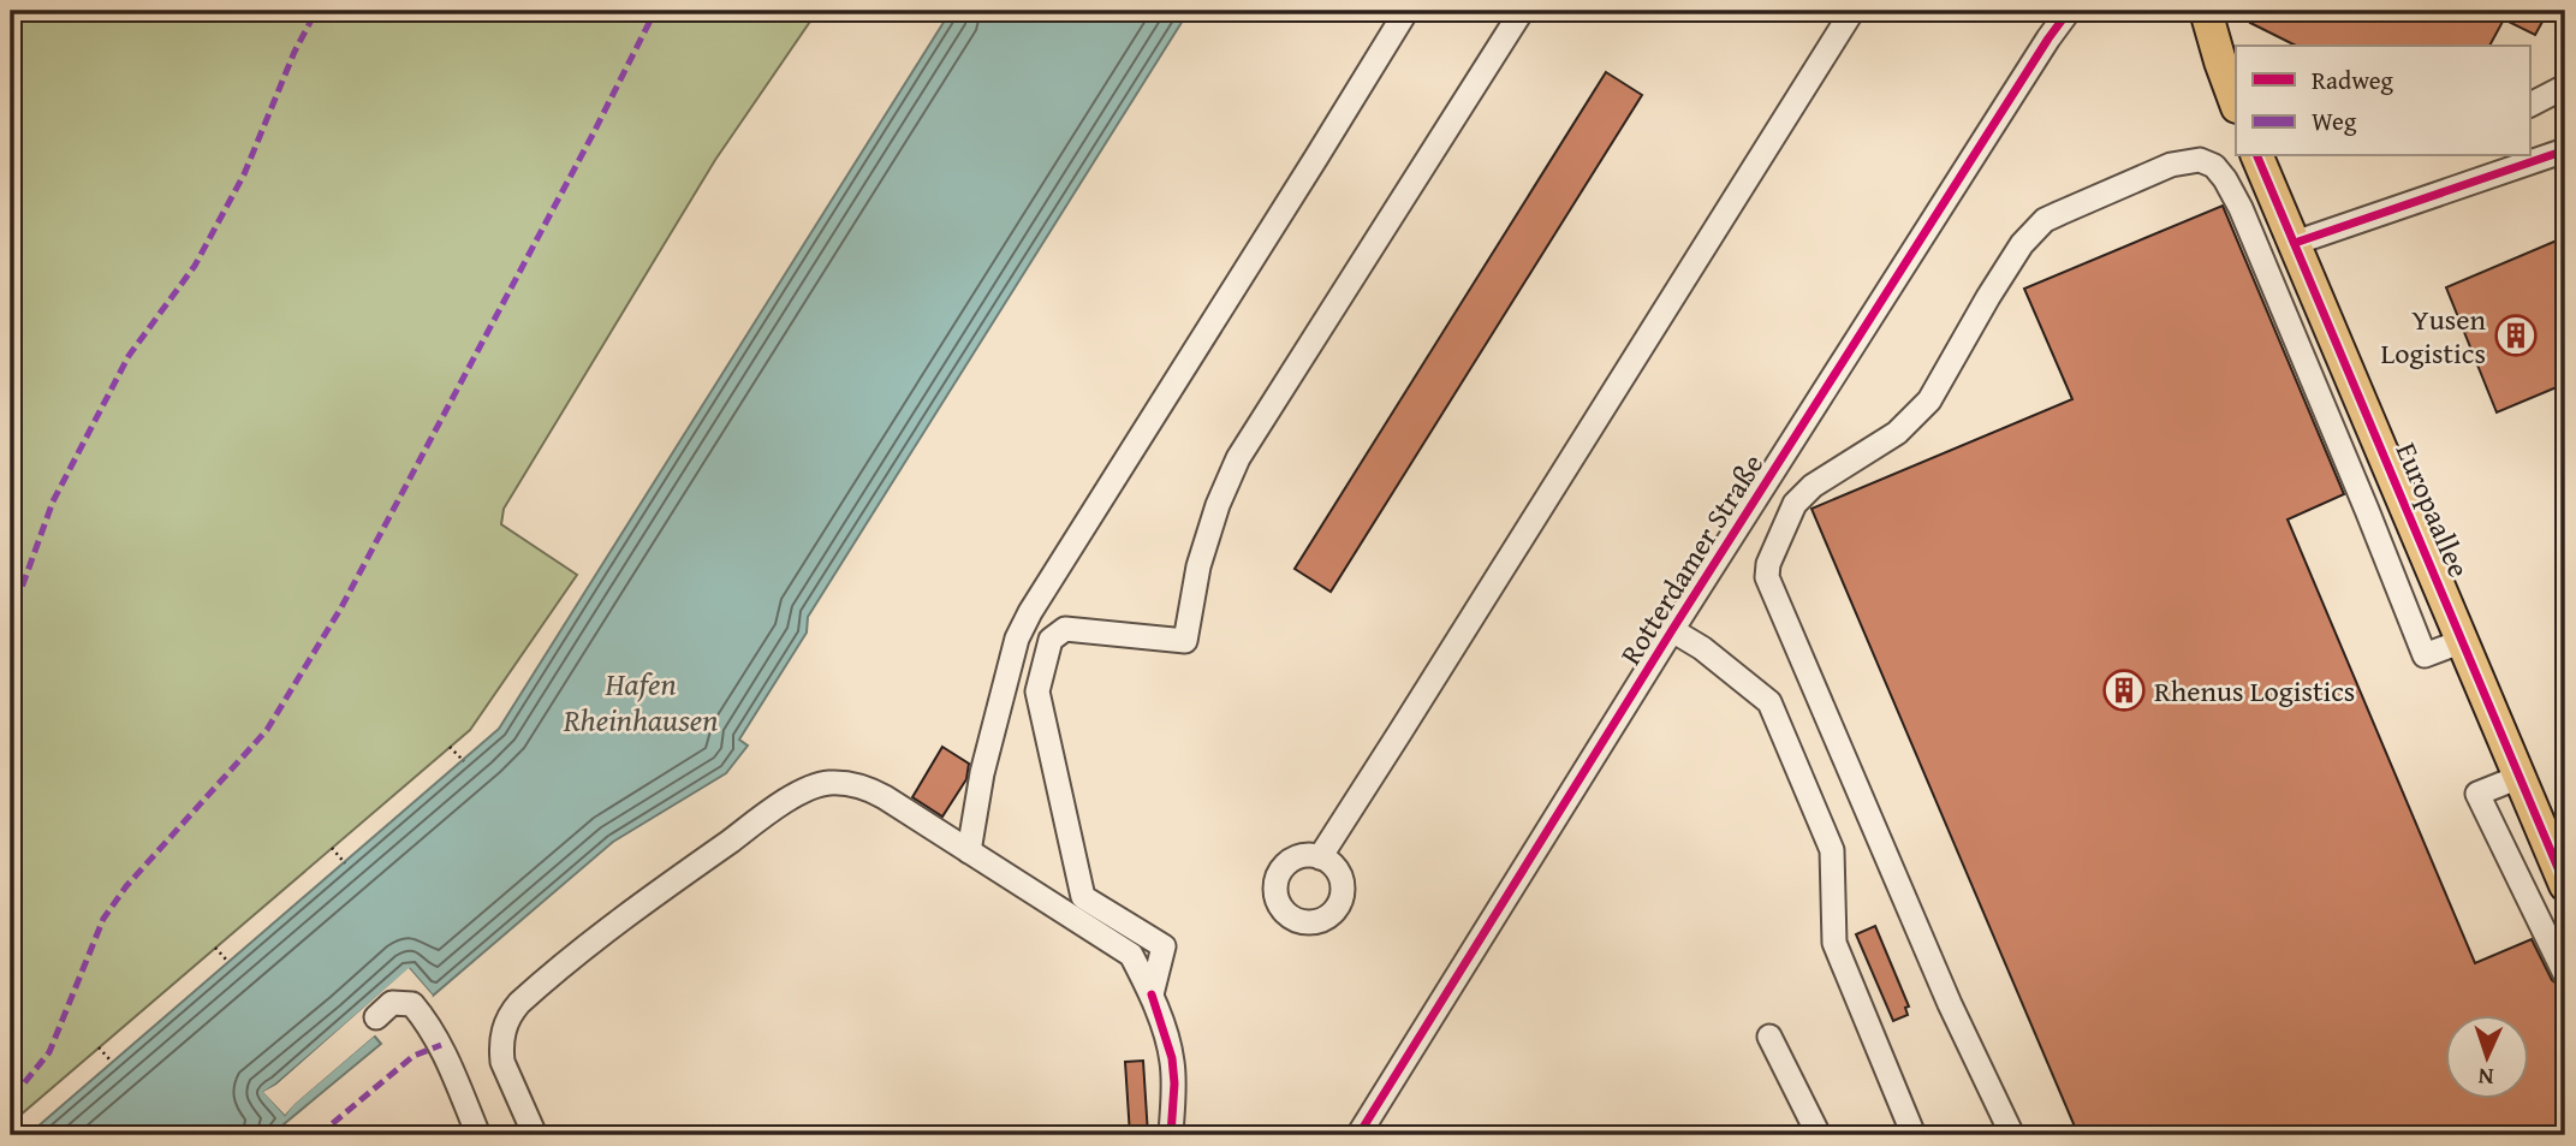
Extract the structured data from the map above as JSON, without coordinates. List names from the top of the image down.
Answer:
{
  "streets": {
    "main road": ["Europaallee"],
    "street": ["Rotterdamer Straße"]
  },
  "water": ["Hafen Rheinhausen"],
  "places": {
    "building": ["Yusen Logistics", "Rhenus Logistics"]
  },
  "legend": ["Radweg", "Weg"],
  "north": "bottom"
}
